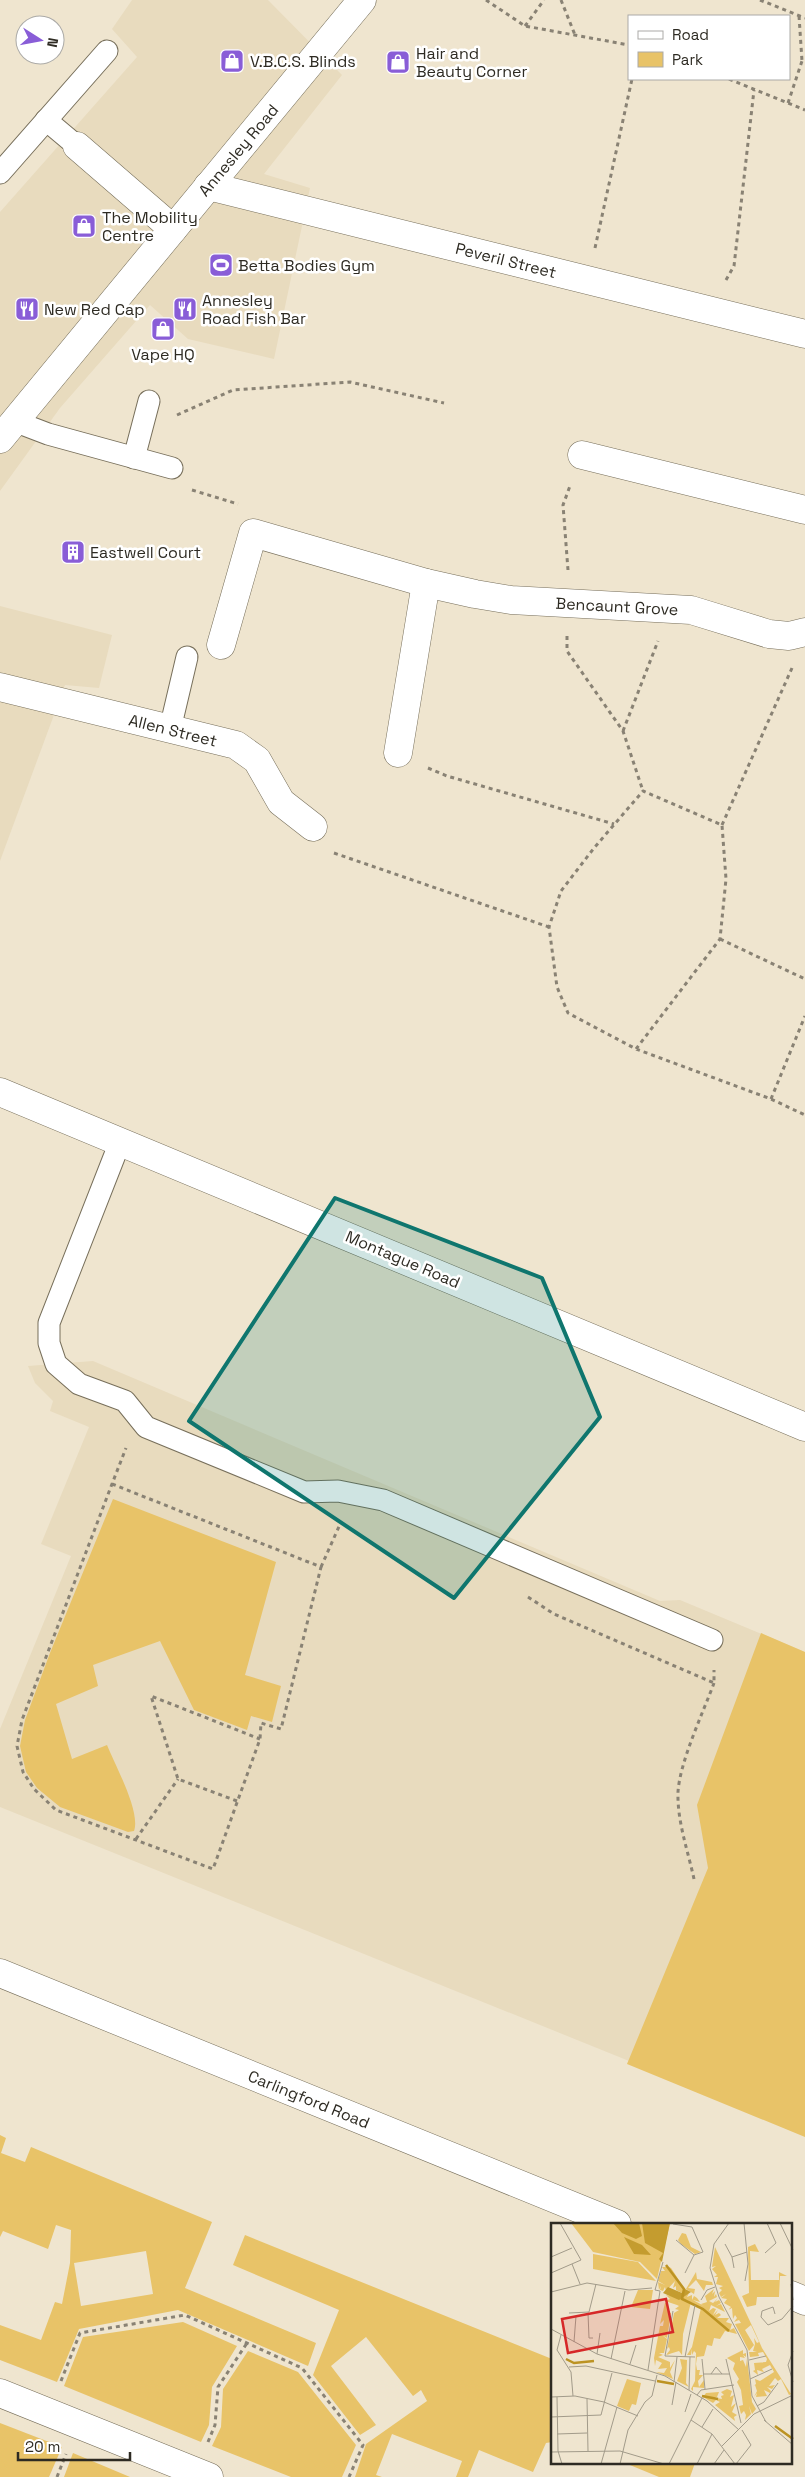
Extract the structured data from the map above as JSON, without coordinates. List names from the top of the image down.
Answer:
{
  "streets": {
    "street": [
      "Annesley Road",
      "Peveril Street",
      "Bencaunt Grove",
      "Allen Street",
      "Montague Road",
      "Carlingford Road"
    ]
  },
  "crossings": [
    ["Annesley Road", "Peveril Street"]
  ],
  "places": {
    "shop": [
      "V.B.C.S. Blinds",
      "Hair and Beauty Corner",
      "The Mobility Centre",
      "Vape HQ"
    ],
    "sports": ["Betta Bodies Gym"],
    "restaurant": ["New Red Cap", "Annesley Road Fish Bar"],
    "building": ["Eastwell Court"]
  },
  "legend": ["Road", "Park"],
  "scale_bar": "20 m",
  "north": "right"
}
